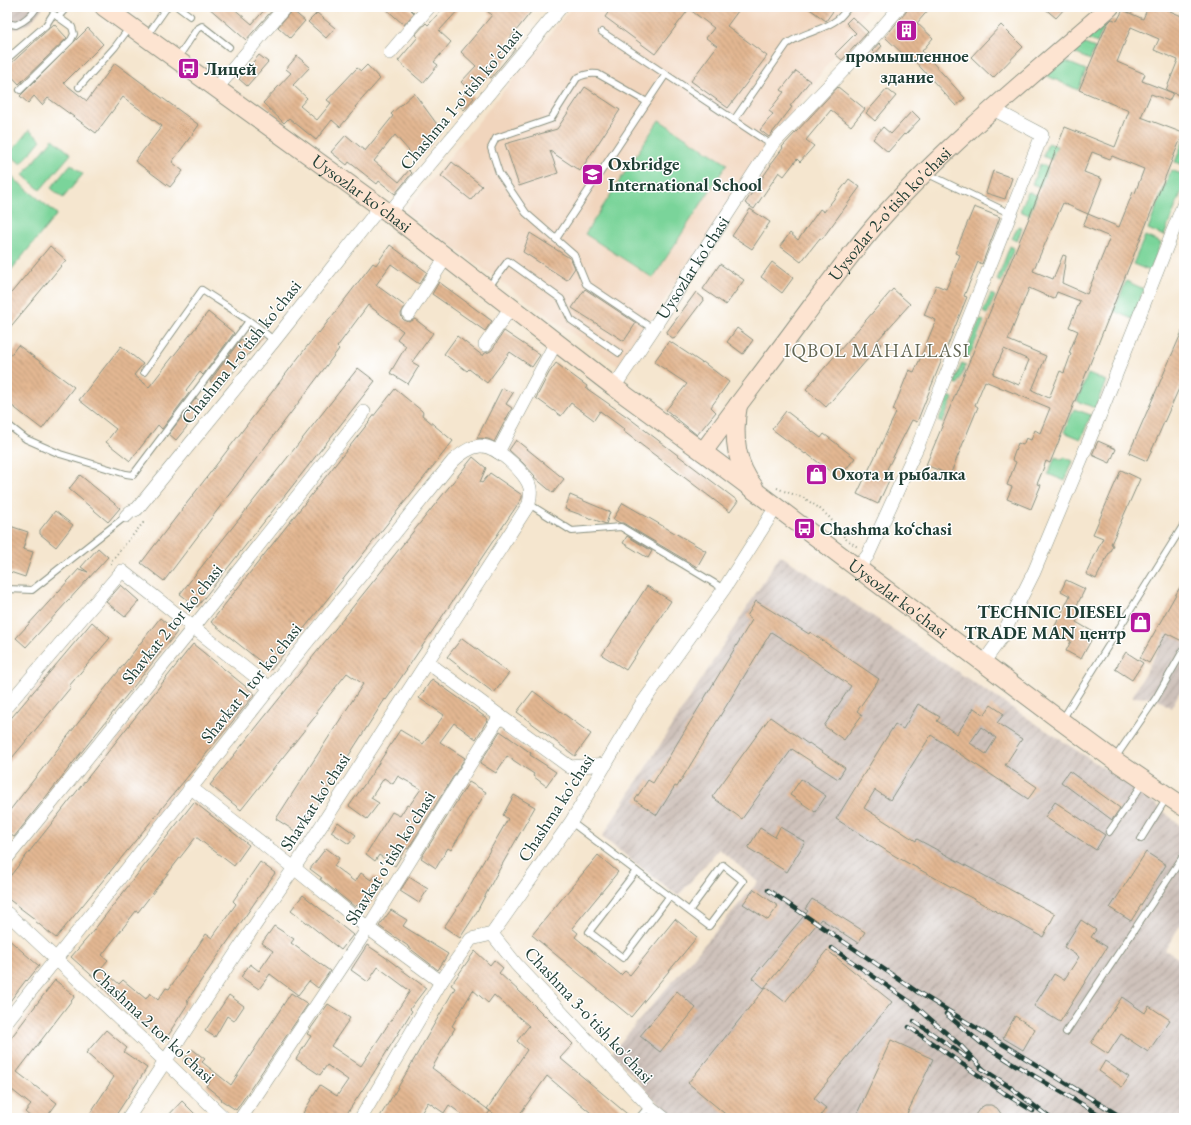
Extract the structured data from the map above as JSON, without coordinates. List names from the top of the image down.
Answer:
{
  "streets": {
    "main road": ["Uysozlar ko'chasi", "Uysozlar 2-o'tish ko'chasi"],
    "street": [
      "Chashma 1-o'tish ko'chasi",
      "Shavkat 2 tor ko'chasi",
      "Shavkat 1 tor ko'chasi",
      "Shavkat ko'chasi",
      "Chashma ko'chasi",
      "Shavkat o'tish ko'chasi",
      "Chashma 3-o'tish ko'chasi",
      "Chashma 2 tor ko'chasi"
    ]
  },
  "crossings": [
    ["Chashma 1-o'tish ko'chasi", "Uysozlar ko'chasi"],
    ["Uysozlar ko'chasi", "Uysozlar 2-o'tish ko'chasi"],
    ["Uysozlar ko'chasi", "Chashma ko'chasi"],
    ["Shavkat 1 tor ko'chasi", "Shavkat ko'chasi"],
    ["Shavkat 1 tor ko'chasi", "Chashma 2 tor ko'chasi"],
    ["Shavkat ko'chasi", "Chashma 2 tor ko'chasi"],
    ["Chashma ko'chasi", "Chashma 3-o'tish ko'chasi"]
  ],
  "districts": ["IQBOL MAHALLASI"],
  "places": {
    "building": ["промышленное здание"],
    "bus stop": ["Лицей", "Chashma ko‘chasi"],
    "school or university": ["Oxbridge International School"],
    "shop": ["Охота и рыбалка", "TECHNIC DIESEL TRADE MAN центр"]
  }
}
